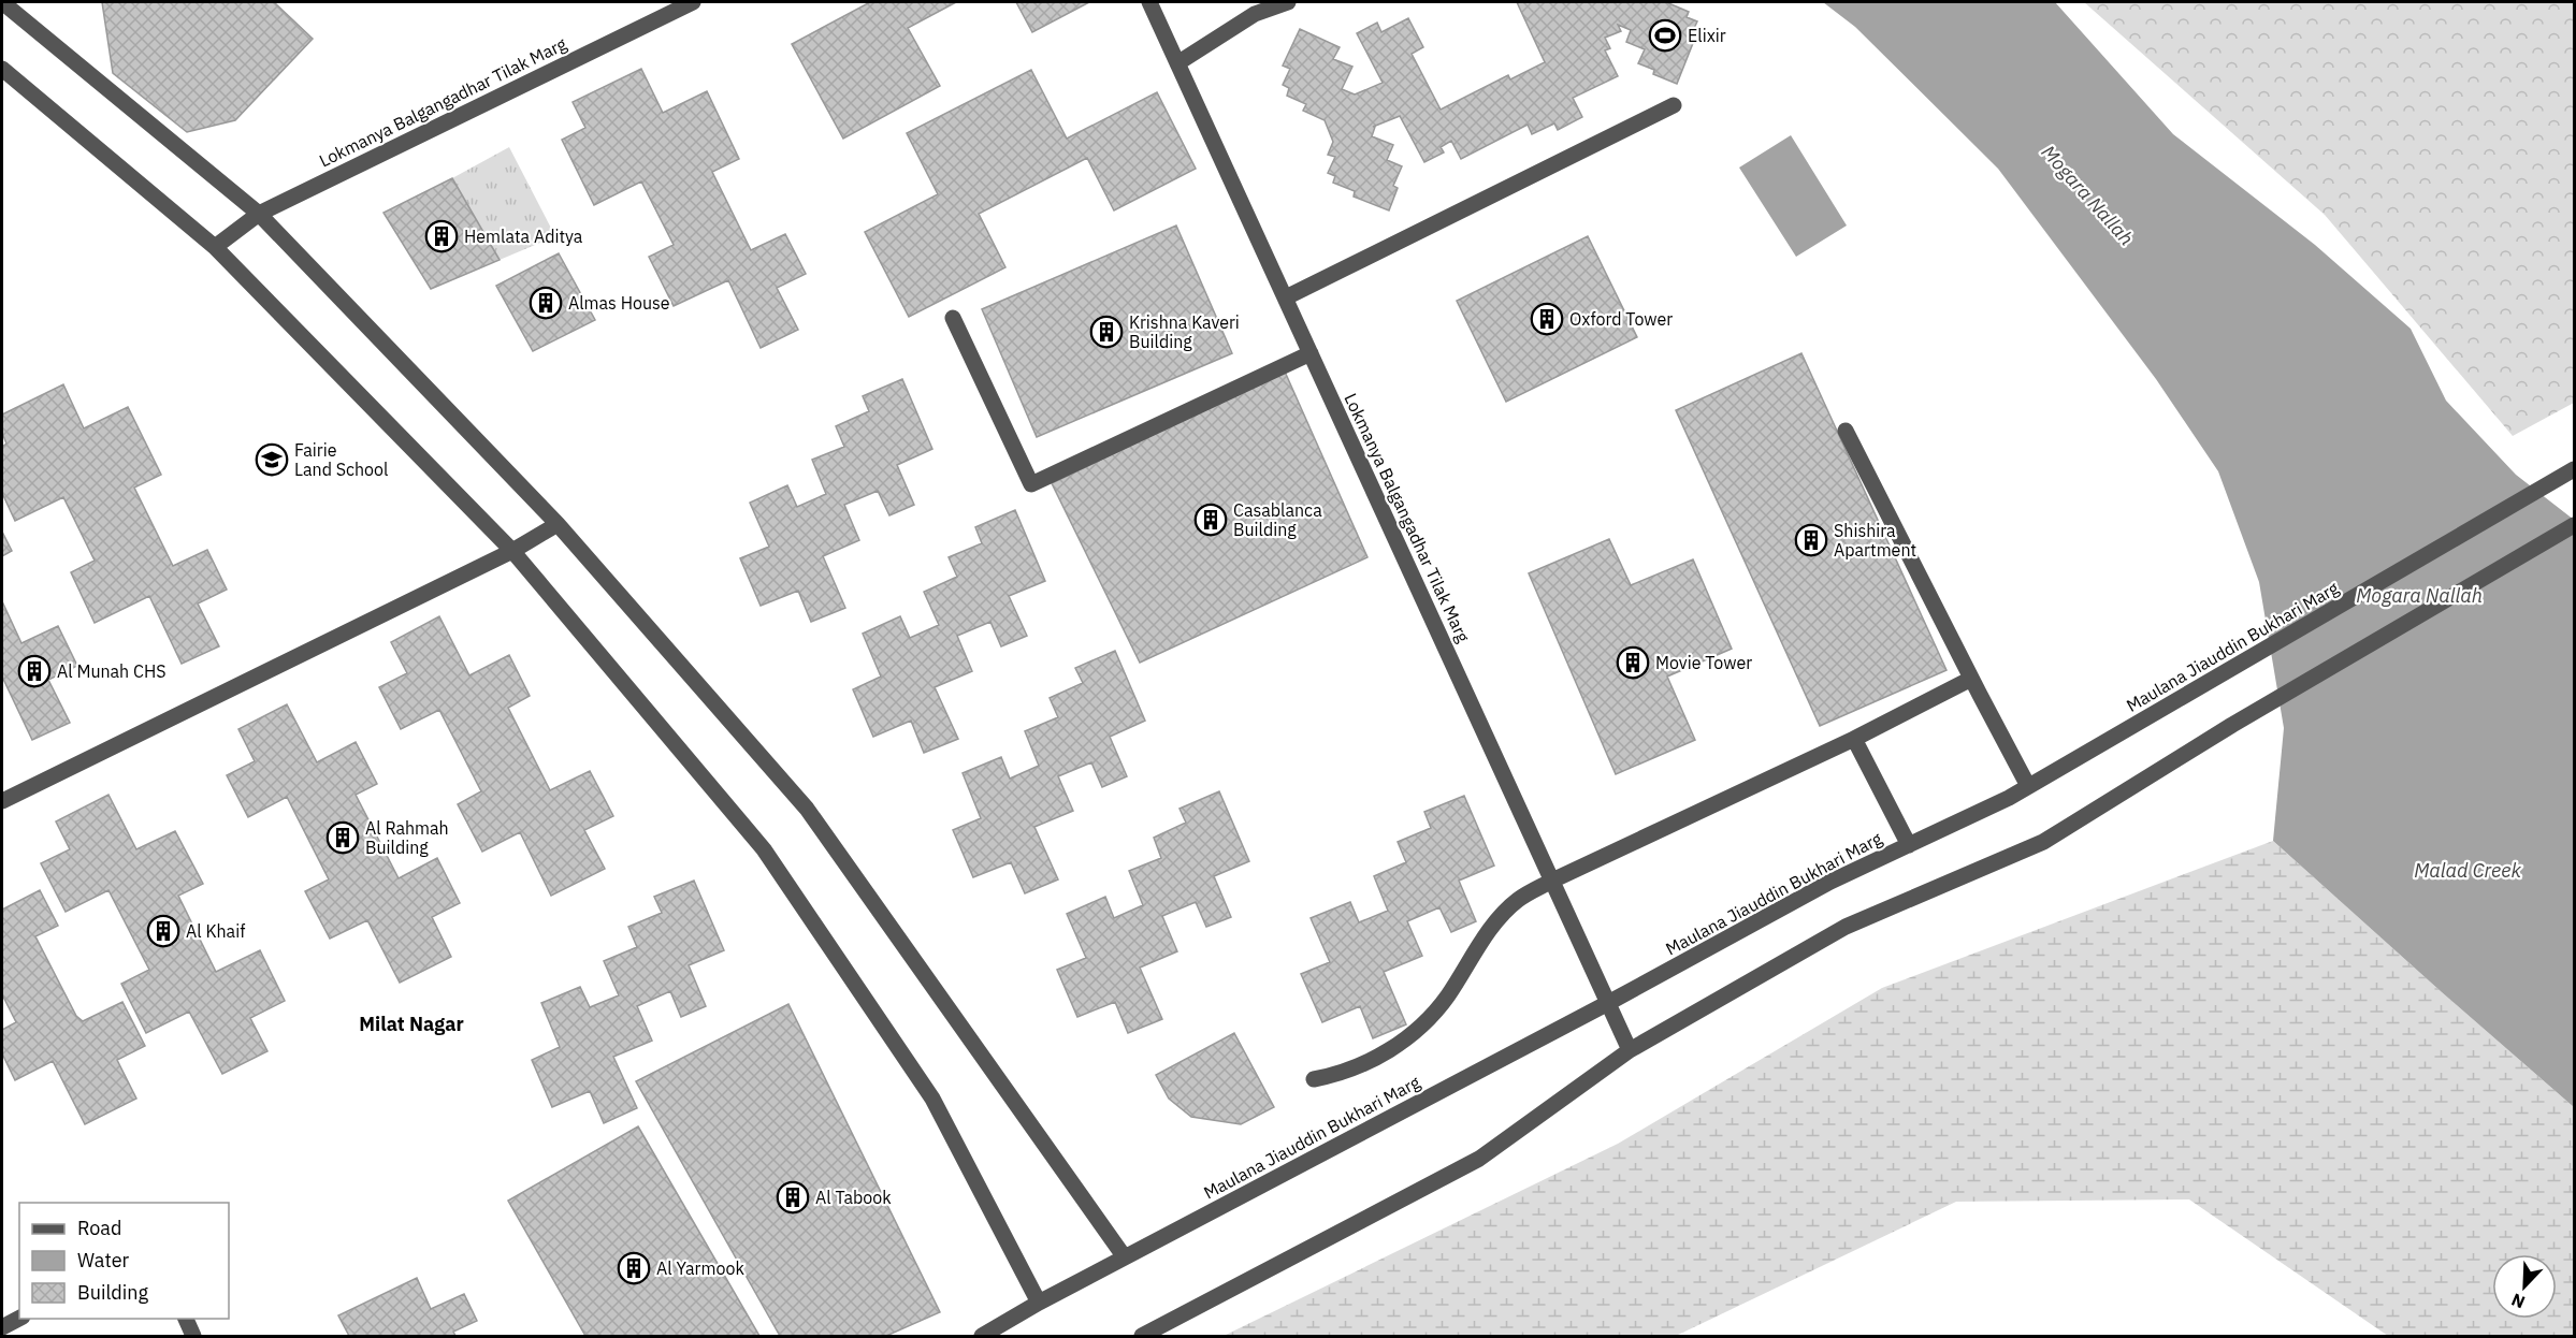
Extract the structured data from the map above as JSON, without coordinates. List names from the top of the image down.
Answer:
{
  "streets": {
    "street": ["Lokmanya Balgangadhar Tilak Marg", "Maulana Jiauddin Bukhari Marg"]
  },
  "crossings": [
    ["Lokmanya Balgangadhar Tilak Marg", "Maulana Jiauddin Bukhari Marg"]
  ],
  "districts": ["Milat Nagar"],
  "water": ["Mogara Nallah", "Malad Creek"],
  "places": {
    "sports": ["Elixir"],
    "building": [
      "Hemlata Aditya",
      "Almas House",
      "Oxford Tower",
      "Krishna Kaveri Building",
      "Casablanca Building",
      "Shishira Apartment",
      "Movie Tower",
      "Al Munah CHS",
      "Al Rahmah Building",
      "Al Khaif",
      "Al Tabook",
      "Al Yarmook"
    ],
    "school or university": ["Fairie Land School"]
  },
  "legend": ["Road", "Water", "Building"],
  "north": "bottom left"
}
